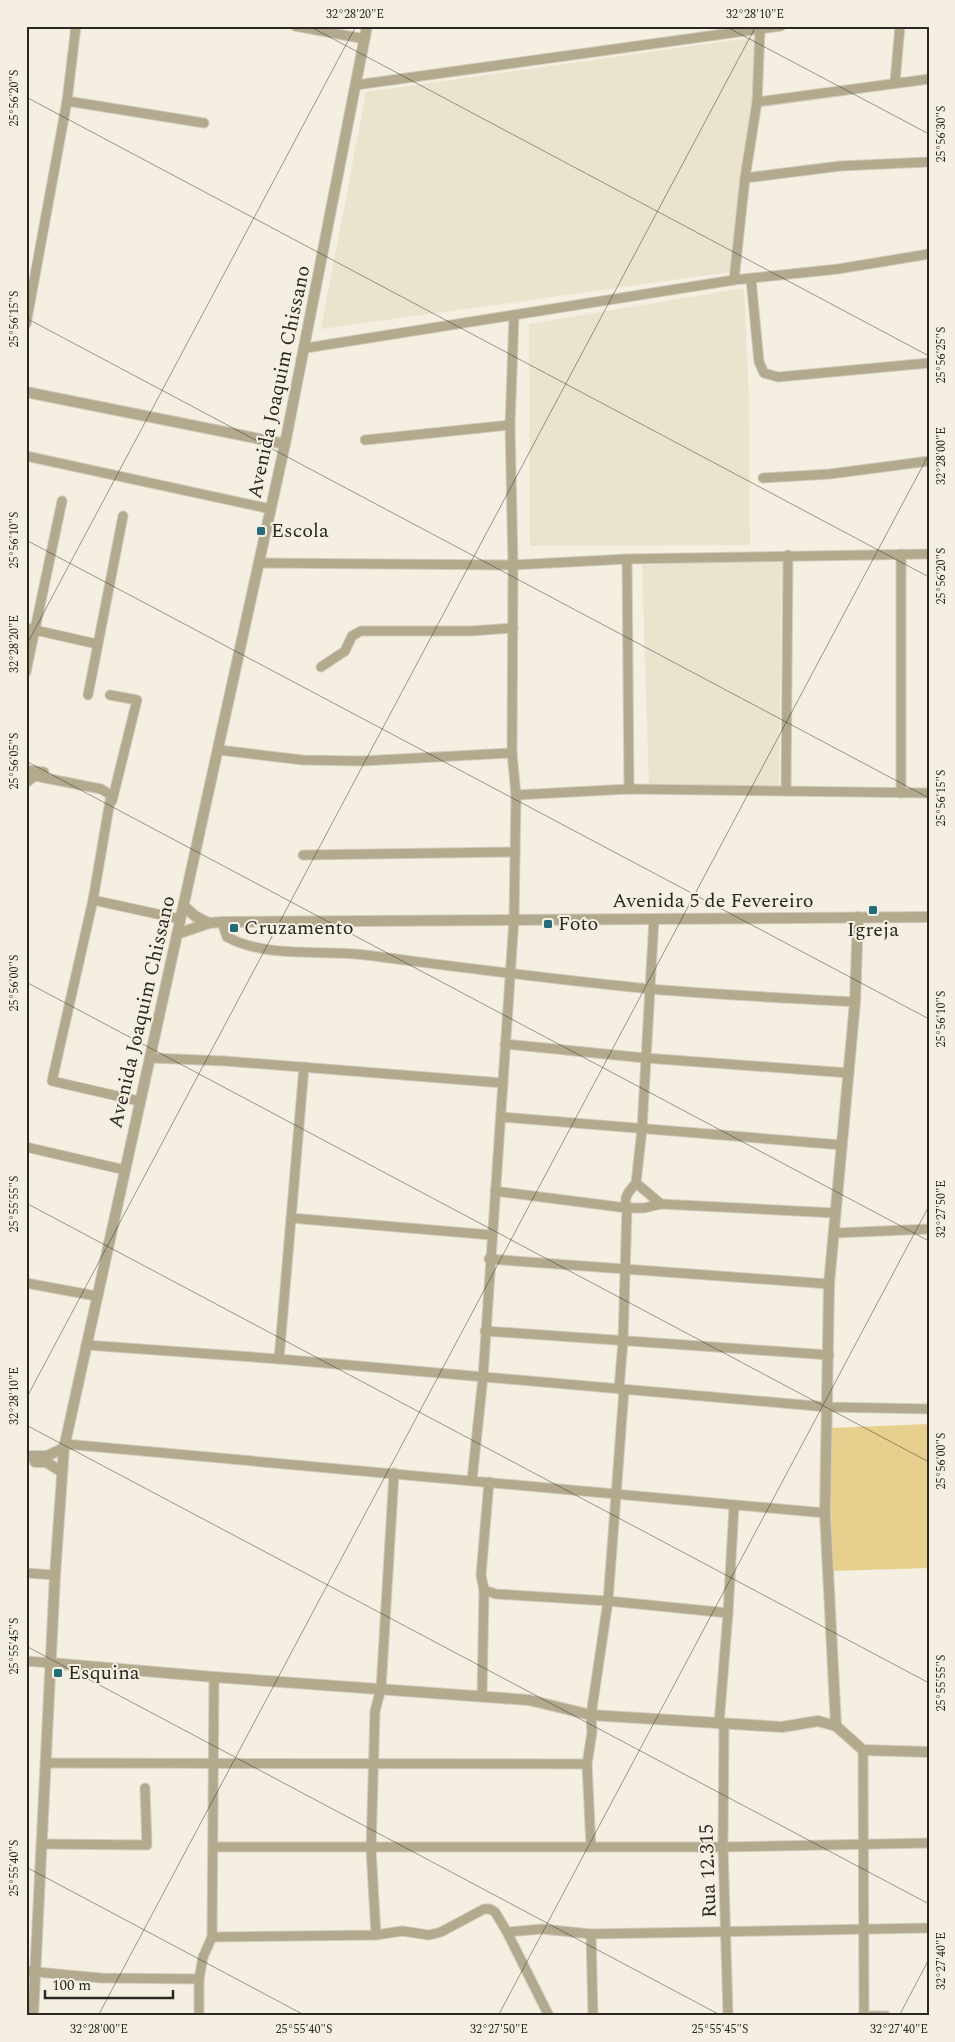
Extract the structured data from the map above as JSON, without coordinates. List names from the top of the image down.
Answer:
{
  "streets": {
    "street": ["Avenida Joaquim Chissano", "Avenida 5 de Fevereiro", "Rua 12.315"]
  },
  "crossings": [
    ["Avenida Joaquim Chissano", "Avenida 5 de Fevereiro"]
  ],
  "places": {
    "transit": [
      "Escola",
      "Igreja",
      "Foto",
      "Cruzamento",
      "Esquina"
    ]
  },
  "scale_bar": "100 m",
  "coordinates": [
    "32°28'20\"E",
    "32°28'10\"E",
    "25°56'20\"S",
    "25°56'30\"S",
    "25°56'15\"S",
    "25°56'25\"S",
    "32°28'00\"E",
    "25°56'10\"S",
    "25°56'05\"S",
    "25°56'00\"S",
    "25°55'55\"S",
    "32°27'50\"E",
    "25°55'45\"S",
    "25°55'40\"S",
    "32°27'40\"E"
  ]
}
